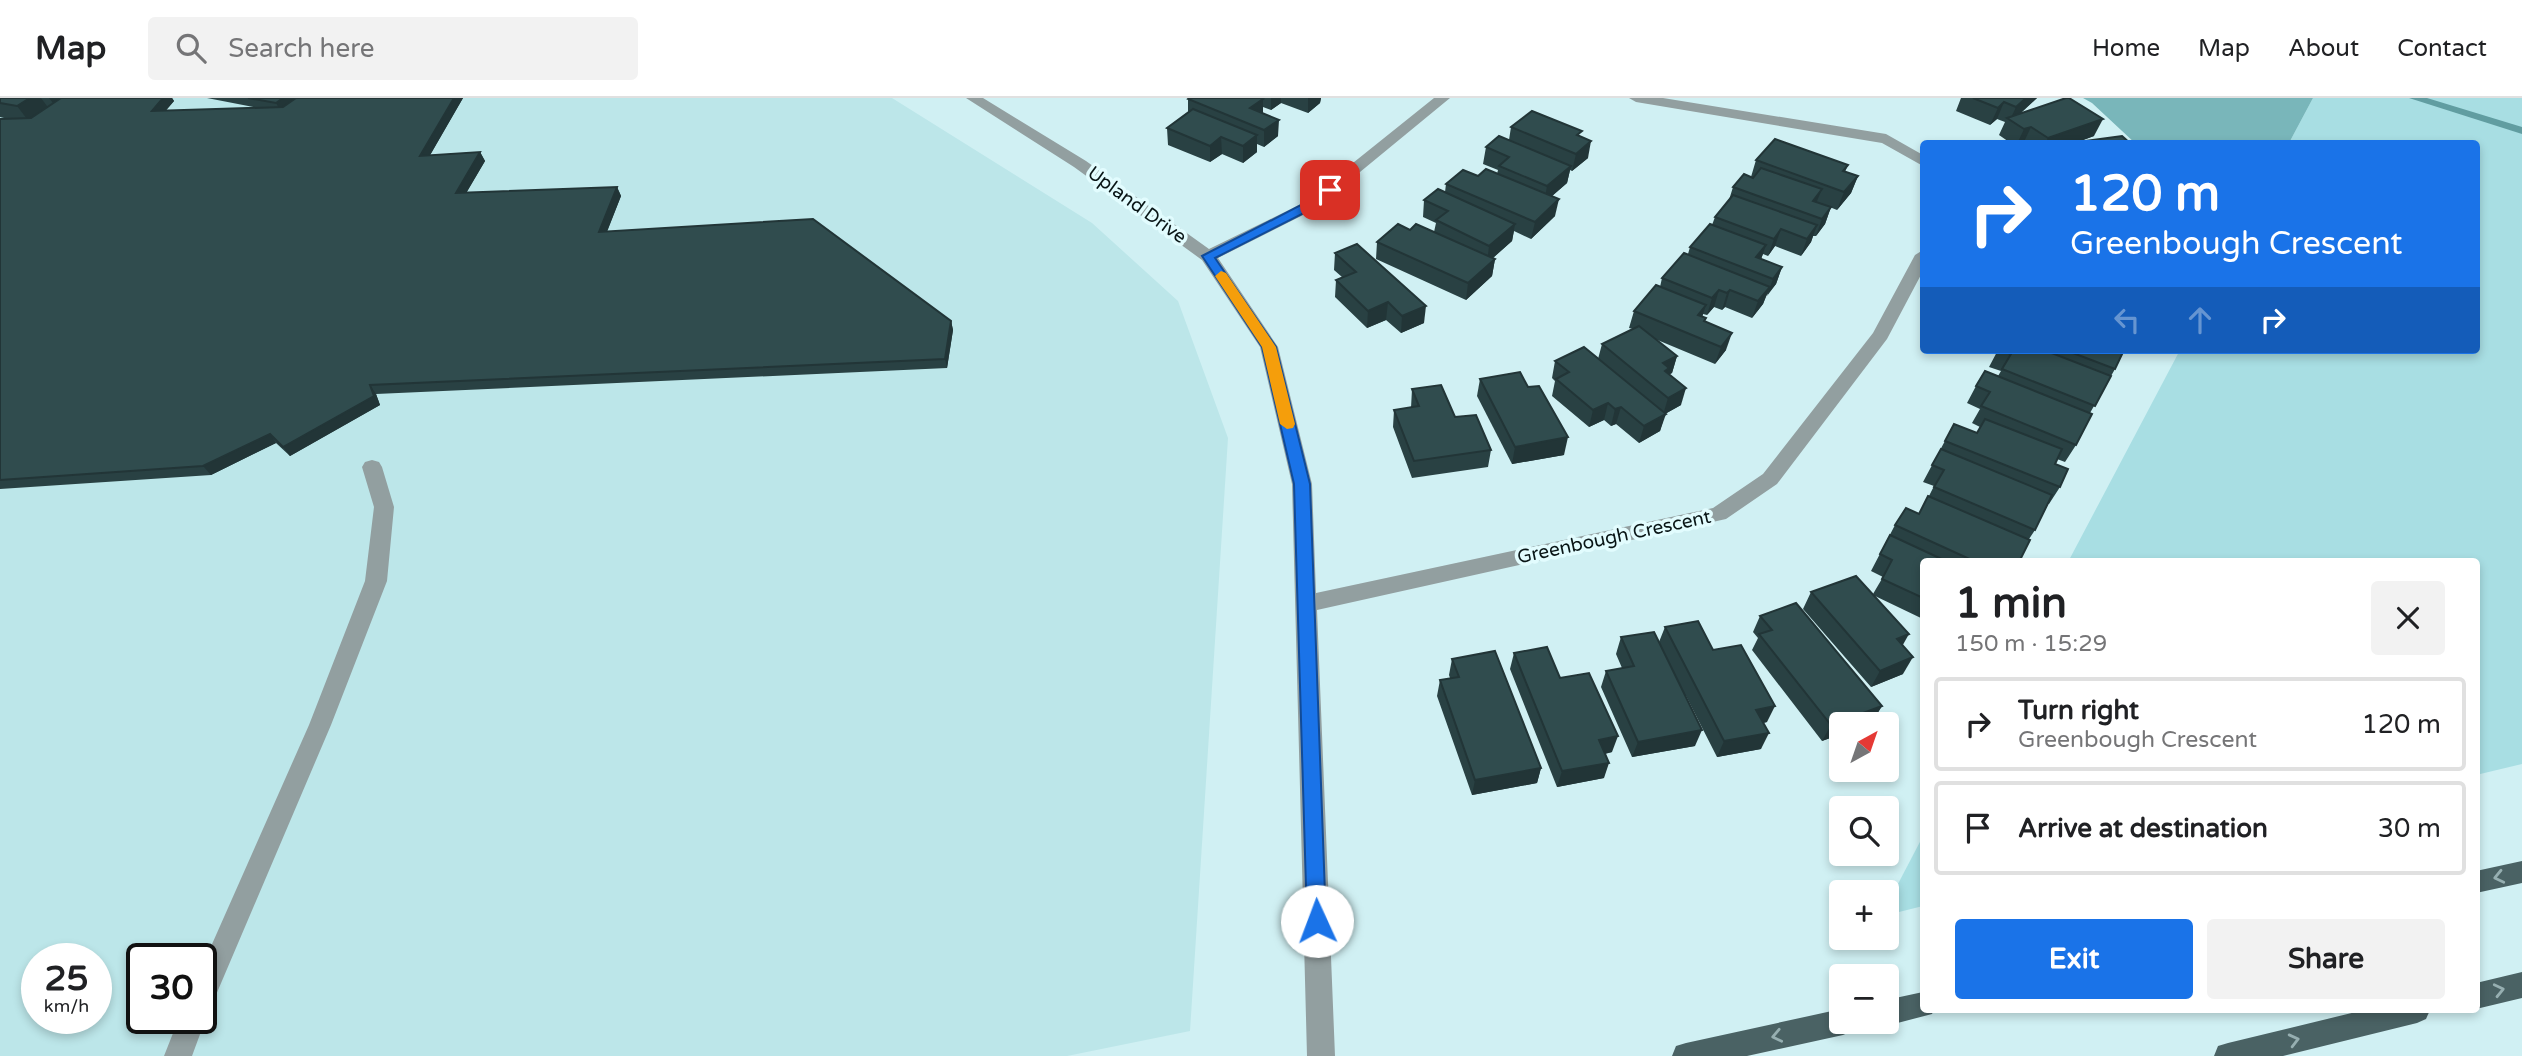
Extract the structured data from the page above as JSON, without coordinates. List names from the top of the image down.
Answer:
{
  "streets": {
    "street": ["Upland Drive", "Greenbough Crescent"]
  },
  "crossings": [
    ["Upland Drive", "Greenbough Crescent"]
  ],
  "north": "top right",
  "page": {
    "header": "Map",
    "search": "Search here",
    "nav": [
      "Home",
      "Map",
      "About",
      "Contact"
    ],
    "turn": ["120 m", "Greenbough Crescent"],
    "heading": ["1 min", "150 m · 15:29"],
    "list": [
      {
        "name": "Turn right",
        "note": "Greenbough Crescent",
        "value": "120 m"
      },
      {
        "name": "Arrive at destination",
        "value": "30 m"
      }
    ],
    "map_buttons": ["+", "−"],
    "buttons": ["Exit", "Share"],
    "speed": "25 km/h",
    "limit": "30"
  }
}
